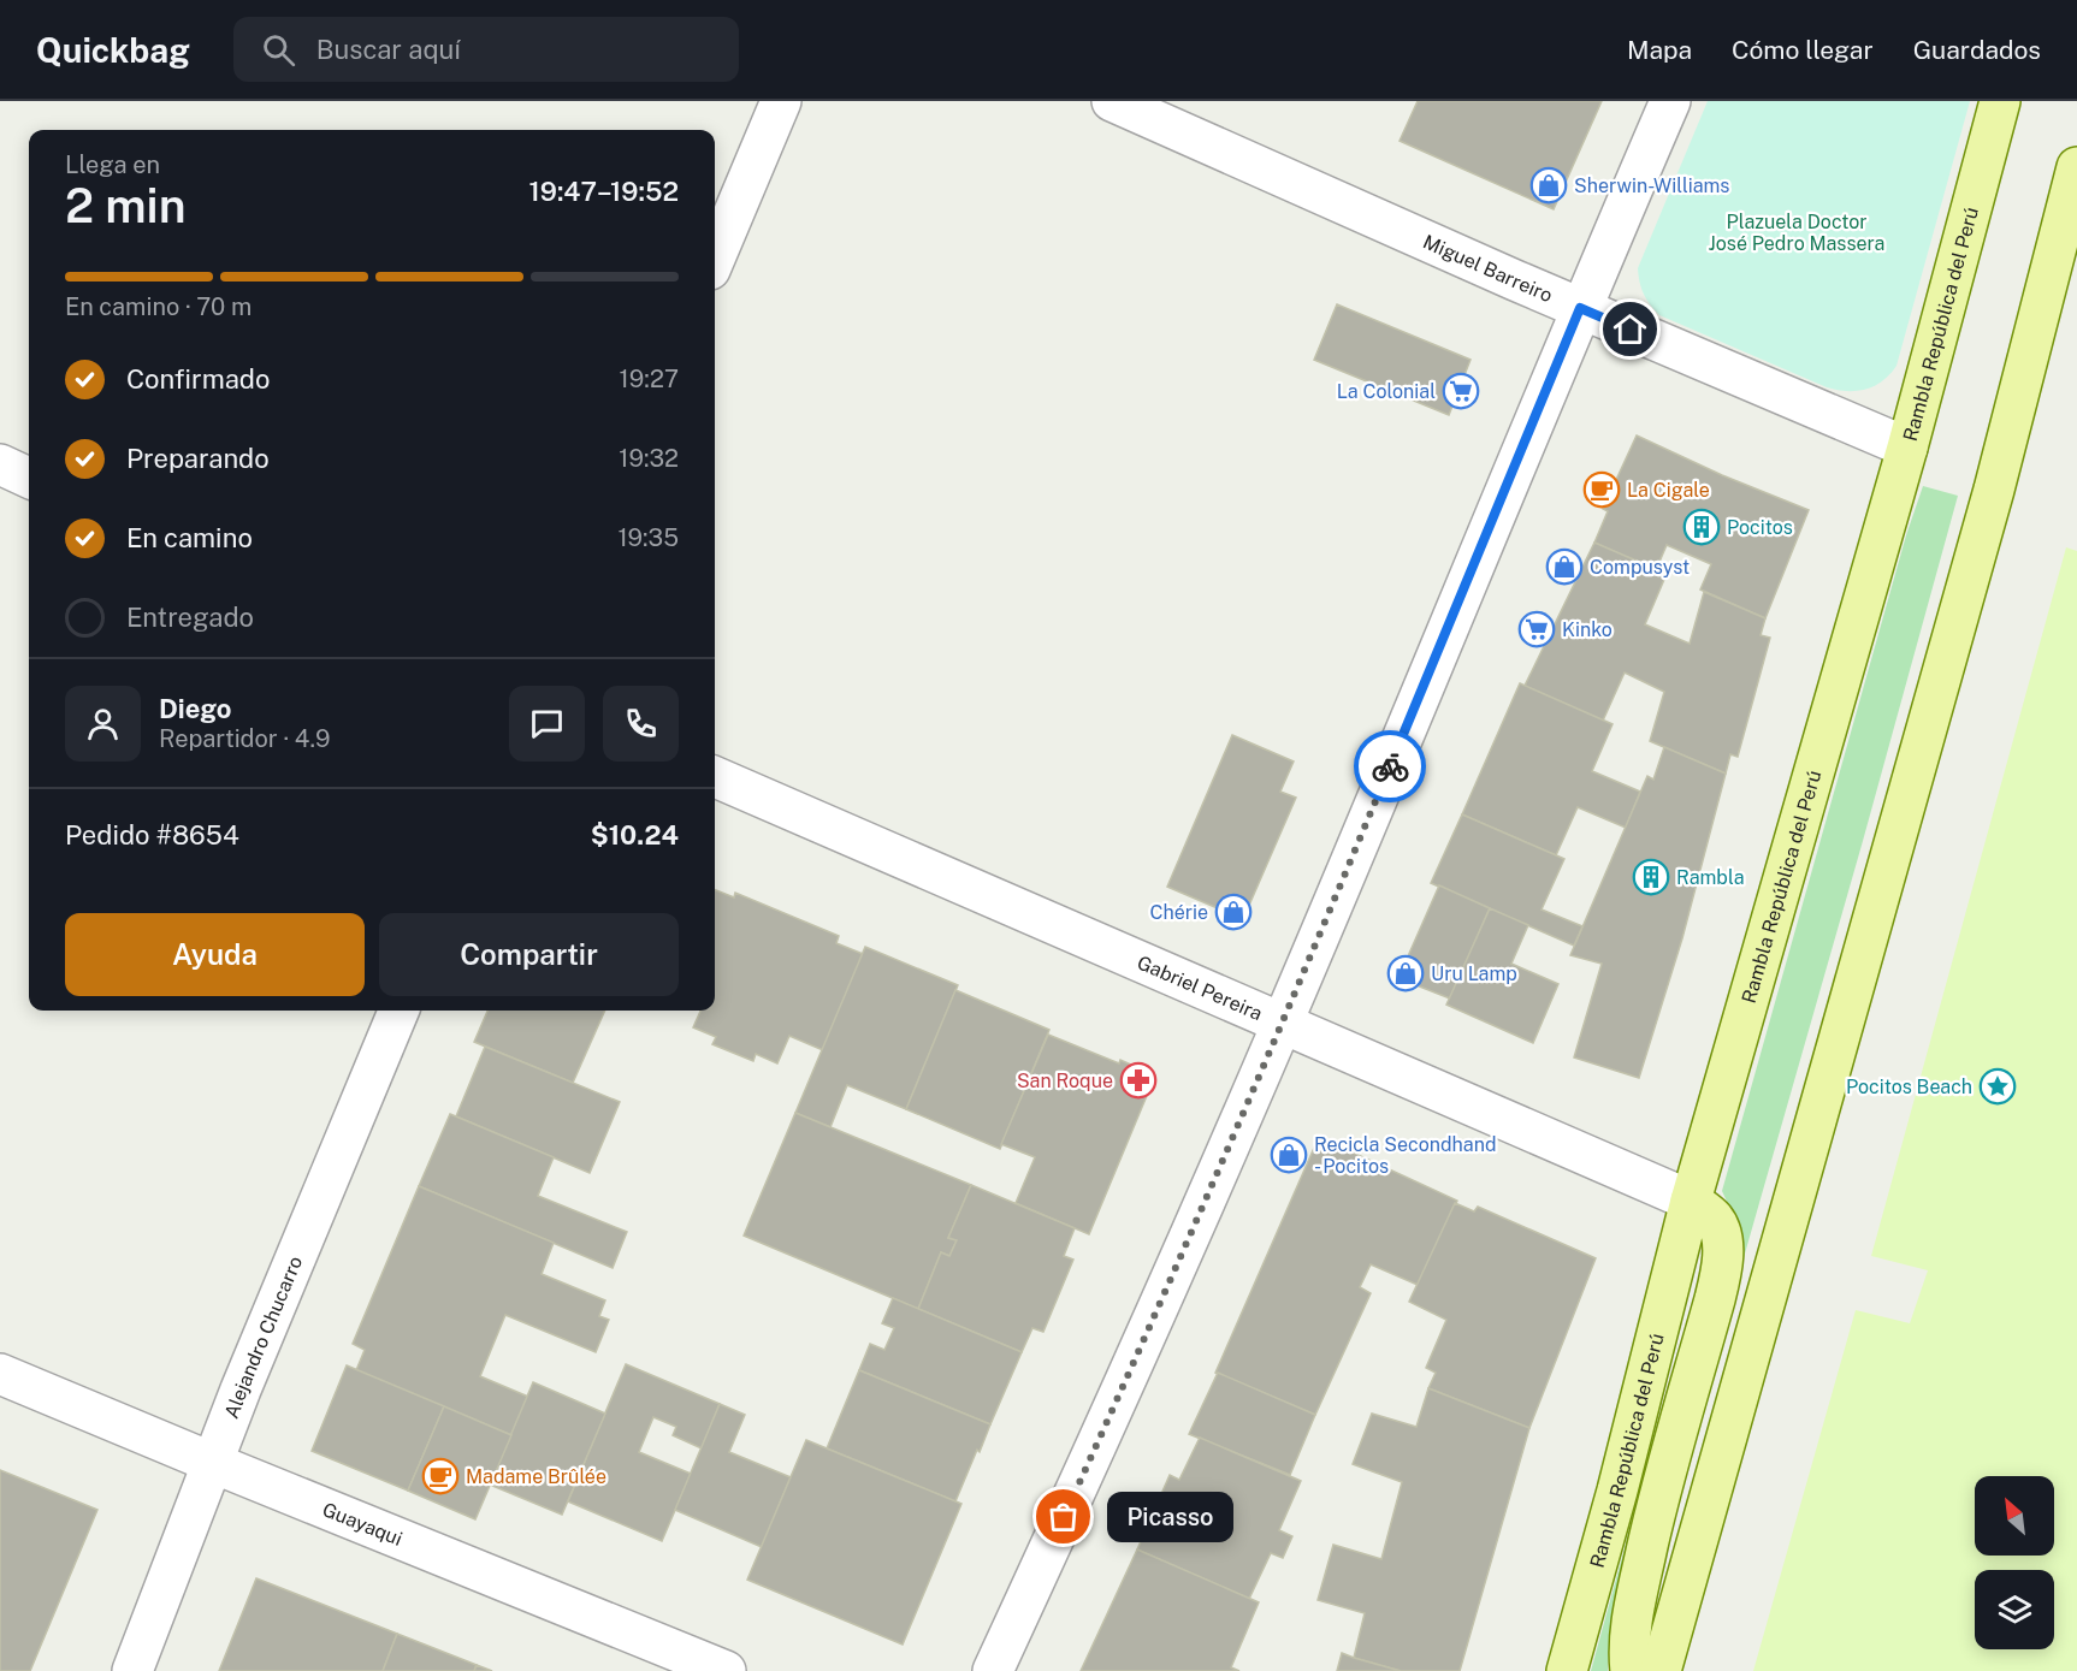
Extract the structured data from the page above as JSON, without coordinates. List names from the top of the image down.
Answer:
{
  "streets": {
    "main road": ["Rambla República del Perú"],
    "street": [
      "Miguel Barreiro",
      "Gabriel Pereira",
      "Alejandro Chucarro",
      "Guayaqui"
    ]
  },
  "crossings": [
    ["Miguel Barreiro", "Rambla República del Perú"],
    ["Rambla República del Perú", "Gabriel Pereira"],
    ["Alejandro Chucarro", "Guayaqui"]
  ],
  "parks": ["Plazuela Doctor José Pedro Massera"],
  "places": {
    "shop": [
      "Sherwin-Williams",
      "Compusyst",
      "Chérie",
      "Uru Lamp",
      "Recicla Secondhand - Pocitos"
    ],
    "supermarket": ["La Colonial", "Kinko"],
    "cafe": ["La Cigale", "Madame Brûlée"],
    "building": ["Pocitos", "Rambla"],
    "pharmacy": ["San Roque"],
    "place": ["Pocitos Beach"],
    "other": ["Picasso"]
  },
  "north": "top left",
  "page": {
    "header": "Quickbag",
    "search": "Buscar aquí",
    "nav": ["Mapa", "Cómo llegar", "Guardados"],
    "heading": ["2 min", "Llega en", "19:47–19:52"],
    "panel": [
      "Diego",
      "Repartidor · 4.9",
      "Pedido #8654",
      "$10.24"
    ],
    "bar": "En camino · 70 m",
    "list": [
      ["Confirmado", "19:27"],
      ["Preparando", "19:32"],
      ["En camino", "19:35"],
      "Entregado"
    ],
    "buttons": ["Ayuda", "Compartir"],
    "bubble": "Picasso"
  }
}
